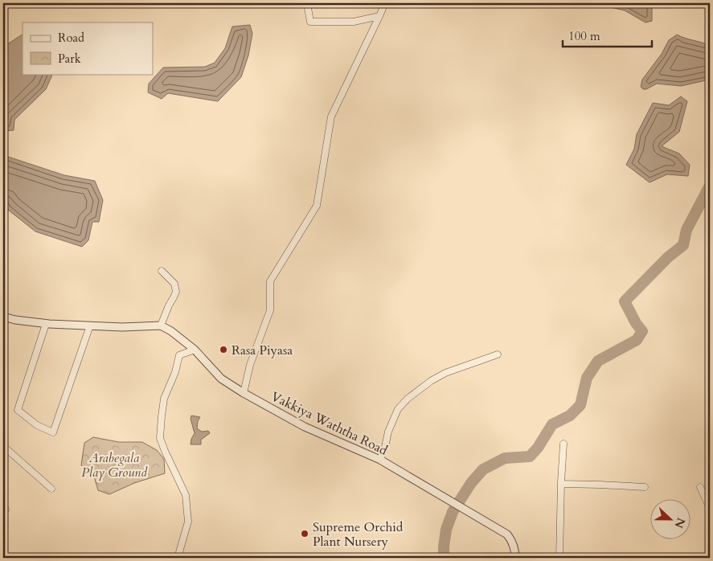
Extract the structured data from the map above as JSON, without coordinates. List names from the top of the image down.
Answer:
{
  "streets": {
    "street": ["Vakkiya Waththa Road"]
  },
  "parks": ["Arabegala Play Ground"],
  "places": ["Rasa Piyasa", "Supreme Orchid Plant Nursery"],
  "legend": ["Road", "Park"],
  "scale_bar": "100 m",
  "north": "right"
}
